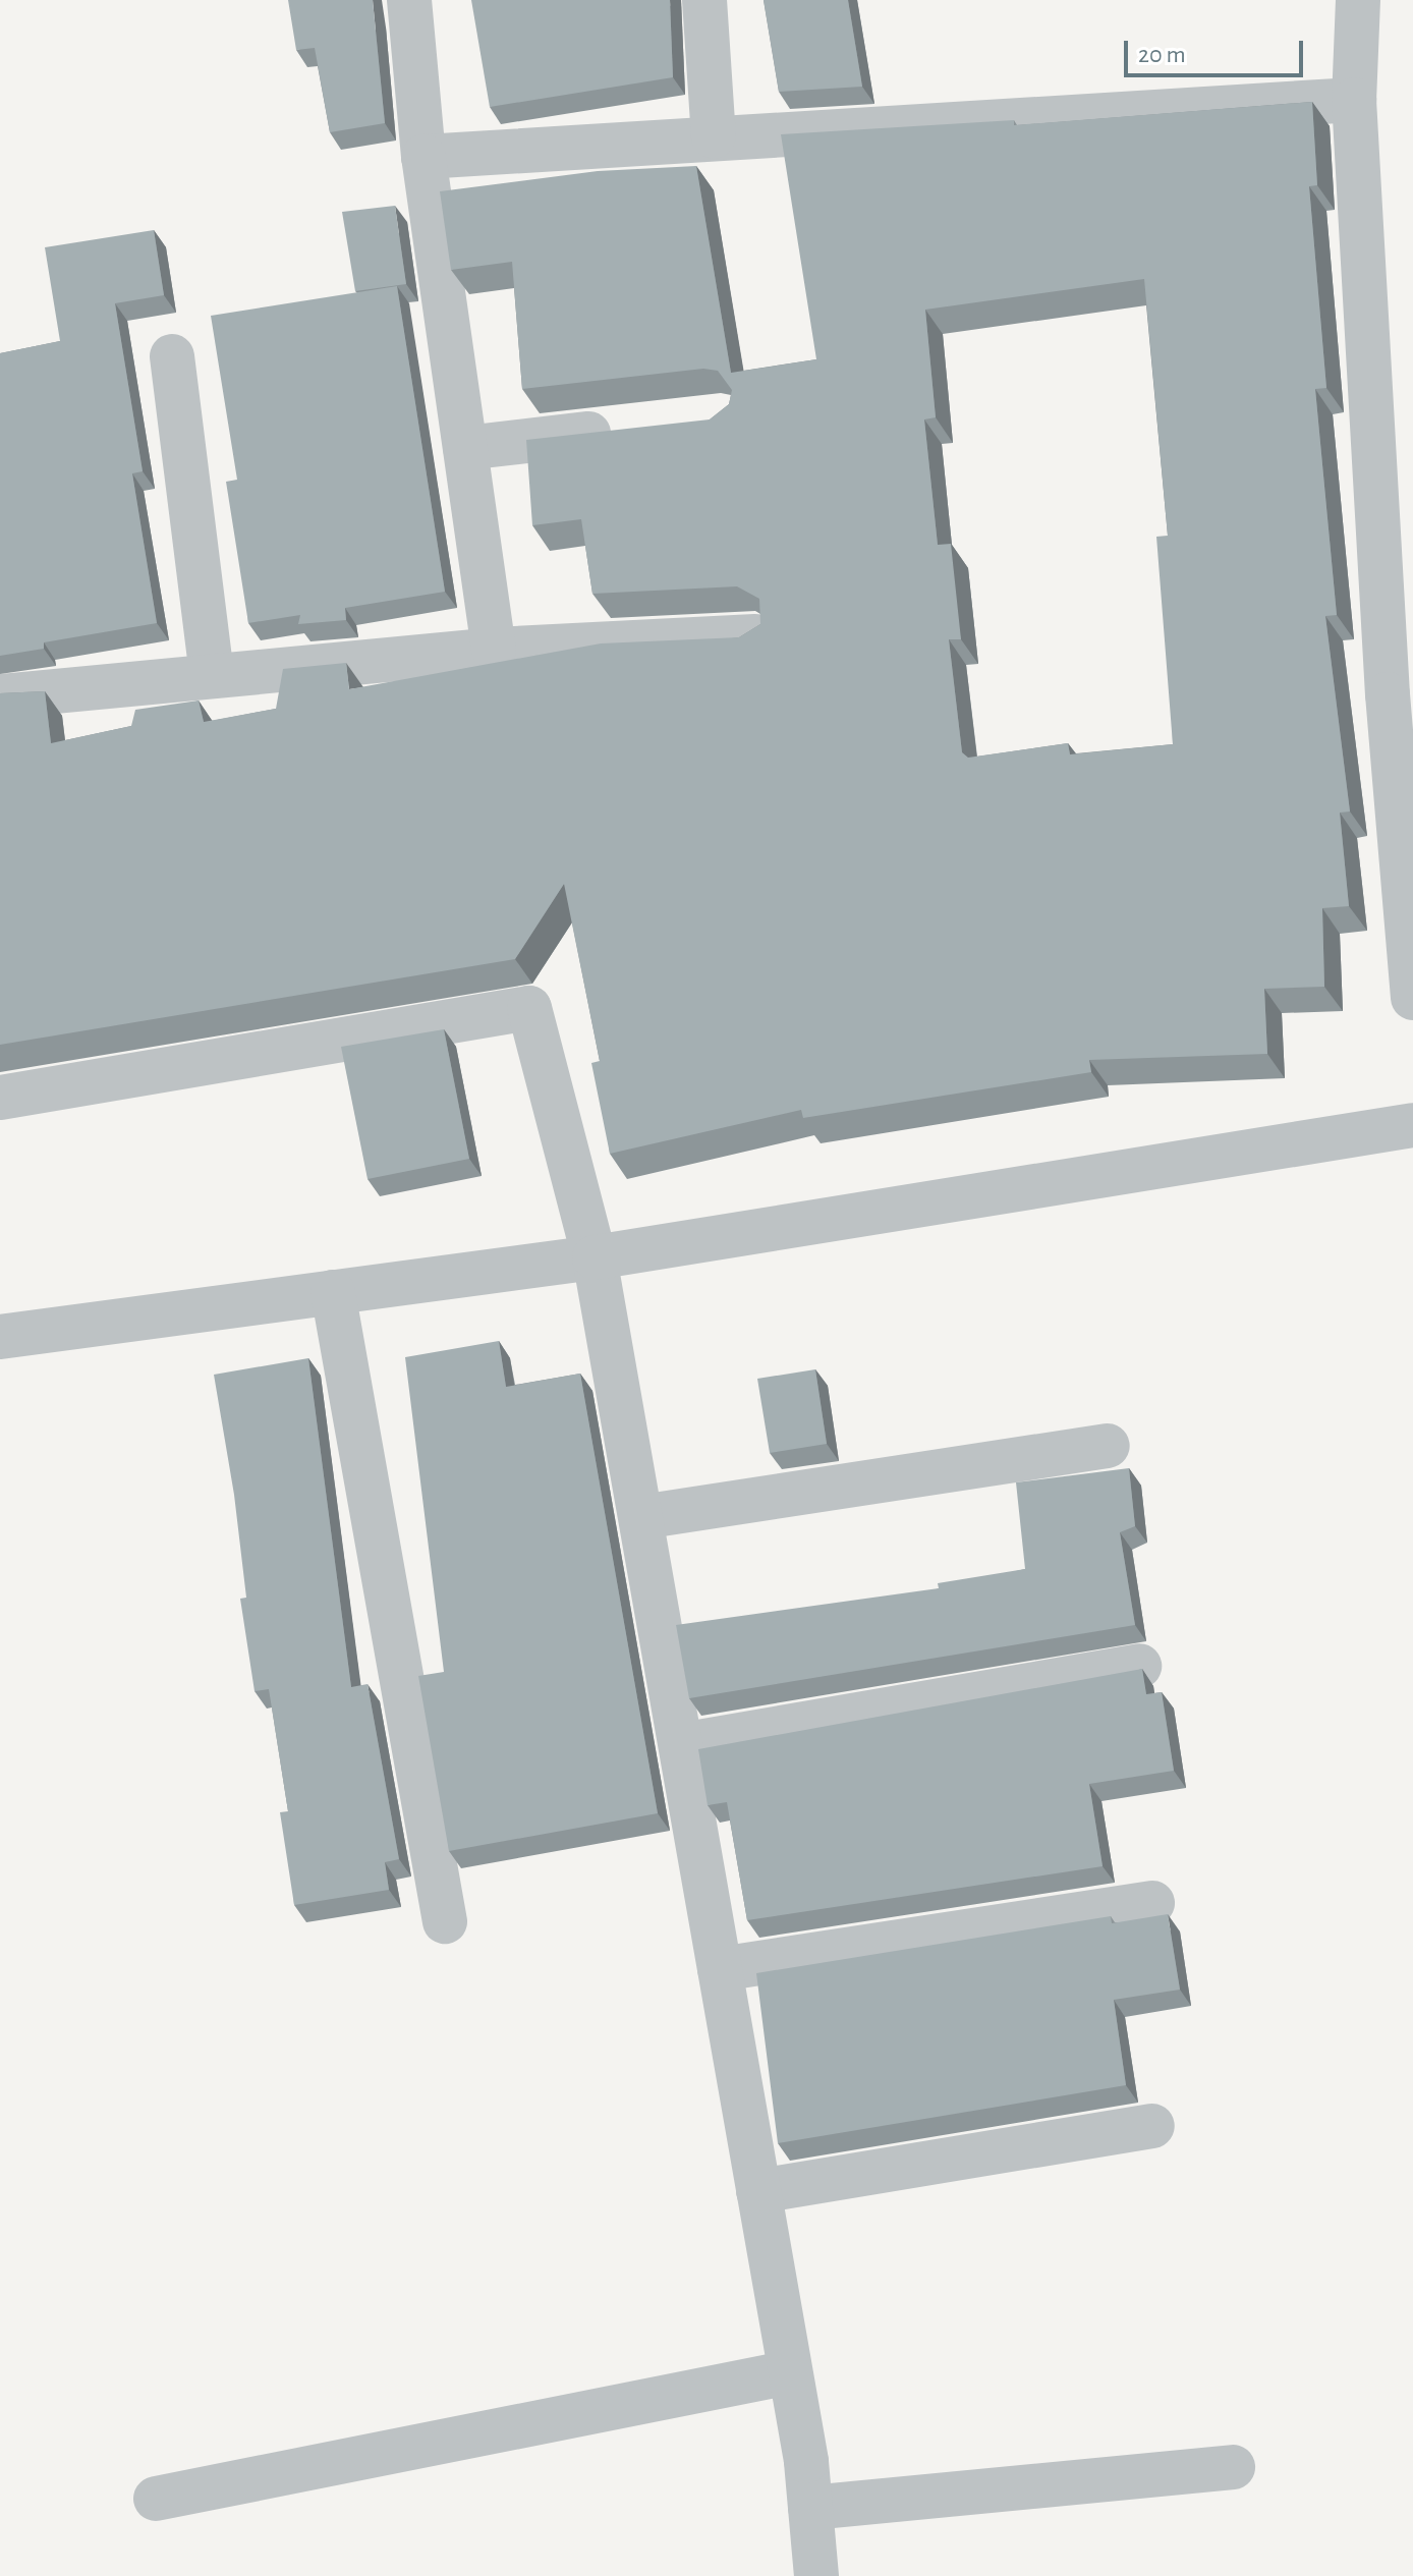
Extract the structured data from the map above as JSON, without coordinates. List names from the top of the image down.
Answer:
{
  "scale_bar": "20 m"
}
